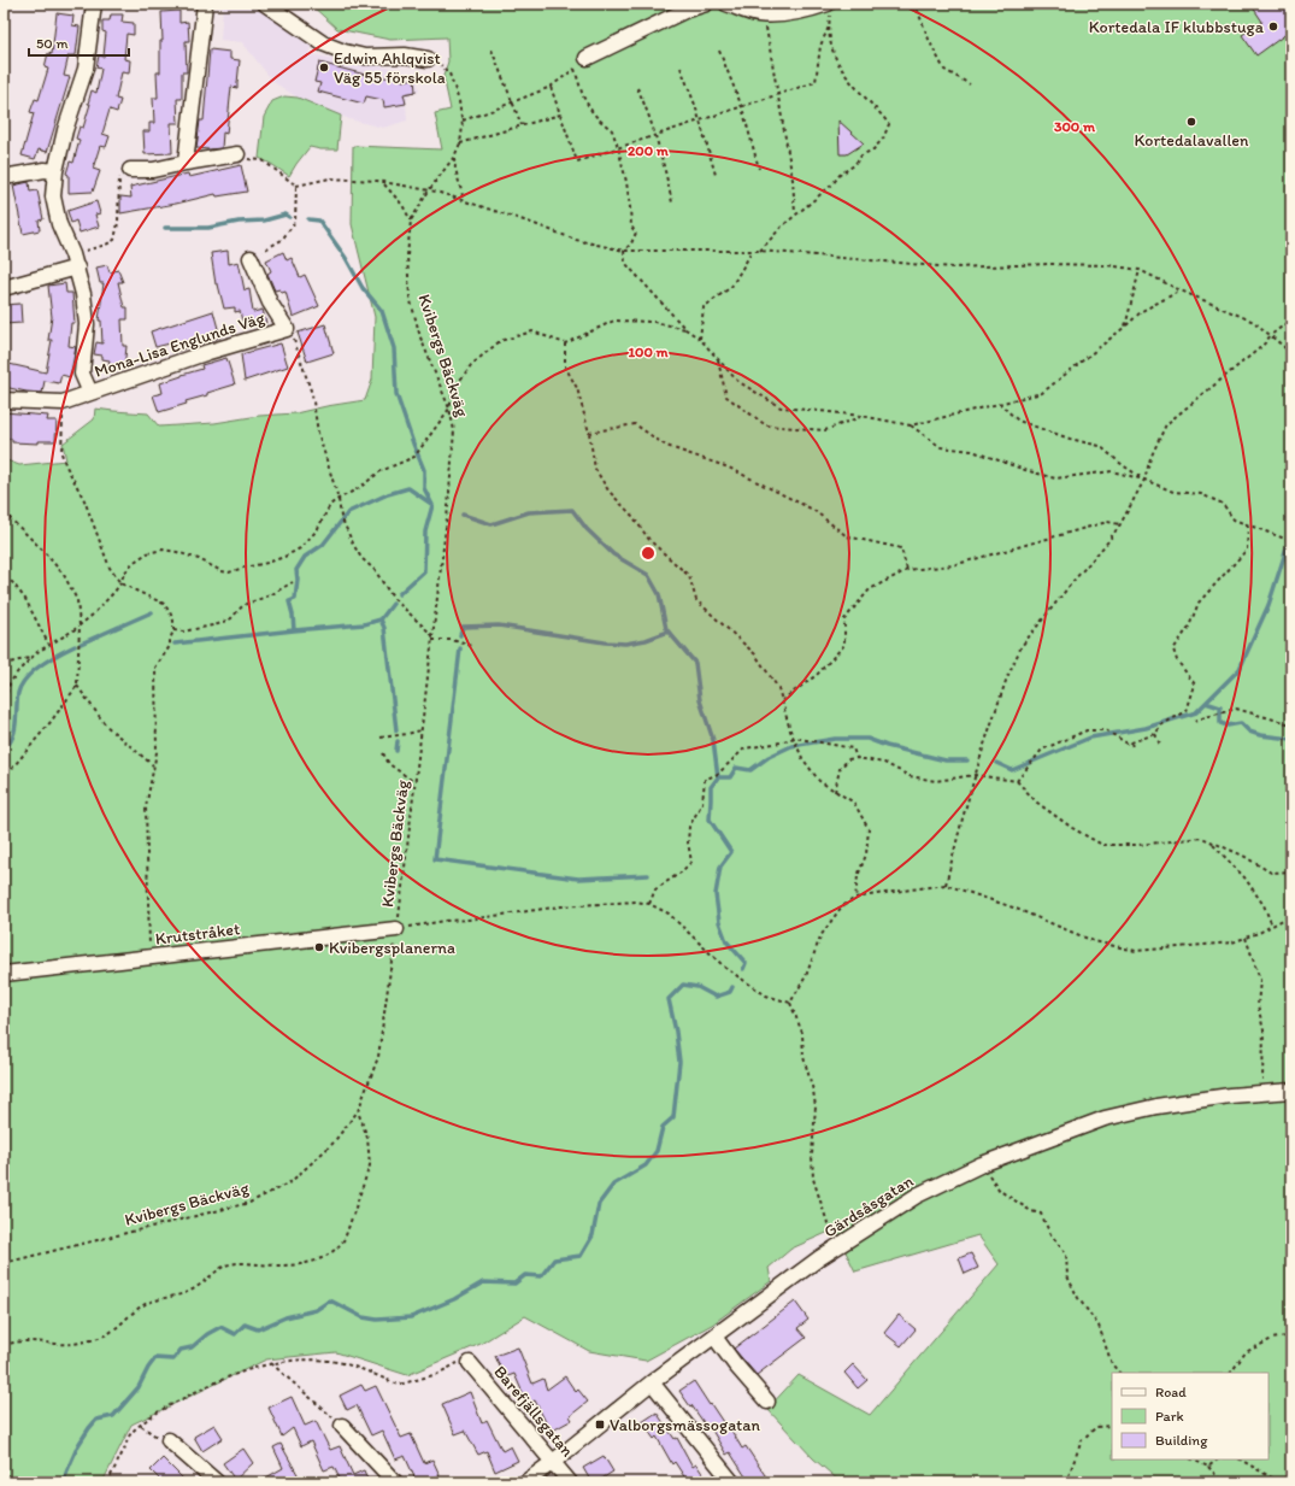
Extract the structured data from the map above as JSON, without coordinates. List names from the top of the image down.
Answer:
{
  "streets": {
    "street": [
      "Mona-Lisa Englunds Väg",
      "Krutstråket",
      "Gärdsåsgatan",
      "Barefjällsgatan"
    ],
    "path": ["Kvibergs Bäckväg"]
  },
  "crossings": [
    ["Kvibergs Bäckväg", "Krutstråket"],
    ["Gärdsåsgatan", "Barefjällsgatan"]
  ],
  "places": {
    "other": [
      "Kortedala IF klubbstuga",
      "Edwin Ahlqvist Väg 55 förskola",
      "Kortedalavallen",
      "Kvibergsplanerna"
    ],
    "transit": ["Valborgsmässogatan"]
  },
  "legend": ["Road", "Park", "Building"],
  "scale_bar": "50 m",
  "rings": ["300 m", "200 m", "100 m"]
}
